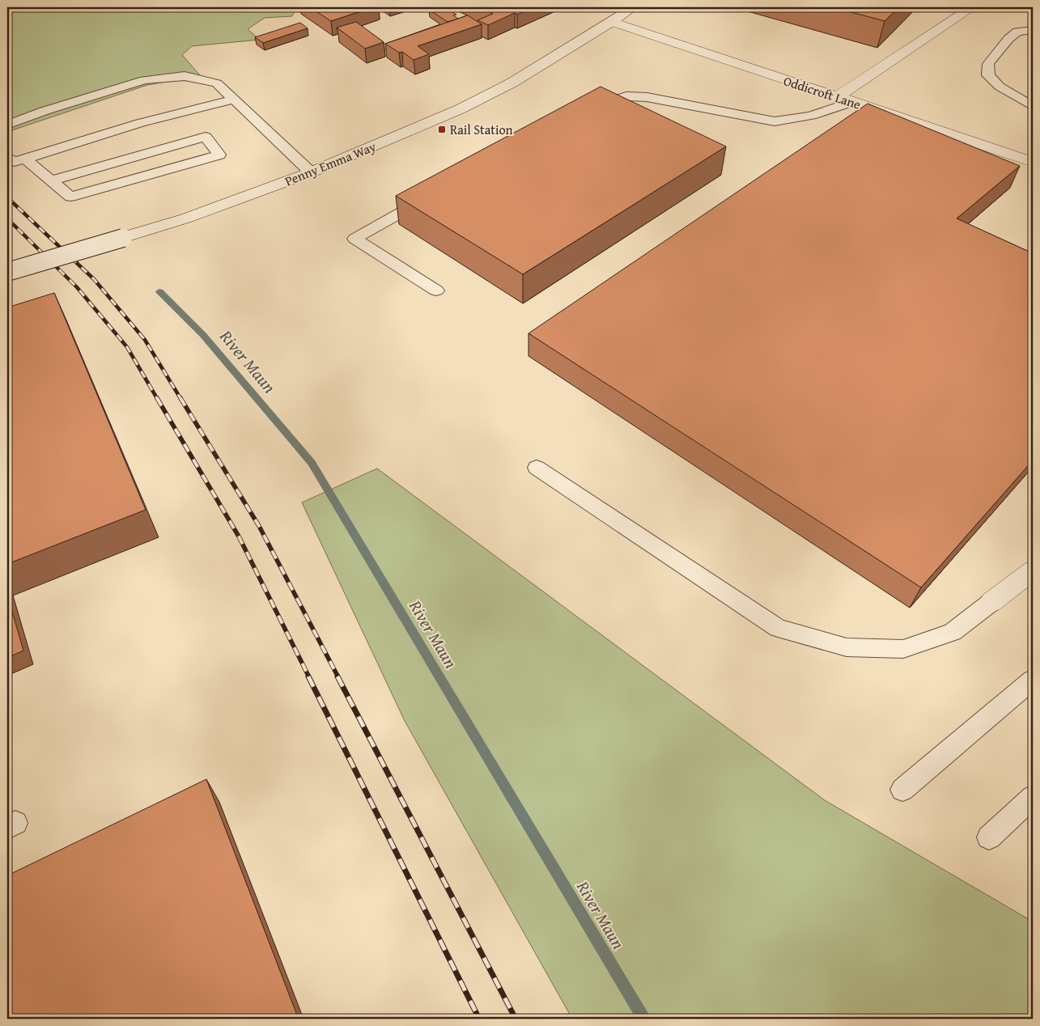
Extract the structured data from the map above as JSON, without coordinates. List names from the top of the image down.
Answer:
{
  "streets": {
    "street": ["Oddicroft Lane", "Penny Emma Way"]
  },
  "crossings": [
    ["Oddicroft Lane", "Penny Emma Way"]
  ],
  "water": ["River Maun"],
  "places": {
    "transit": ["Rail Station"]
  }
}
